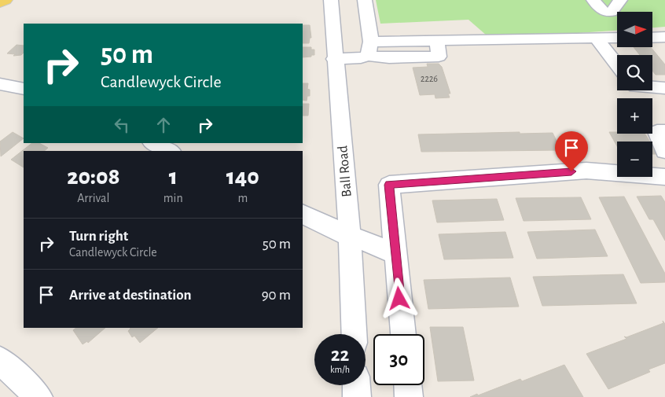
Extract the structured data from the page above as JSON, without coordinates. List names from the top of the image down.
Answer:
{
  "streets": {
    "street": ["Ball Road"]
  },
  "house_numbers": ["2226"],
  "north": "right",
  "page": {
    "map_buttons": ["+", "−"],
    "turn": ["50 m", "Candlewyck Circle"],
    "eta": [
      "20:08",
      "Arrival",
      "1",
      "min",
      "140",
      "m"
    ],
    "list": [
      {
        "name": "Turn right",
        "note": "Candlewyck Circle",
        "value": "50 m"
      },
      {
        "name": "Arrive at destination",
        "value": "90 m"
      }
    ],
    "speed": "22 km/h",
    "limit": "30"
  }
}
